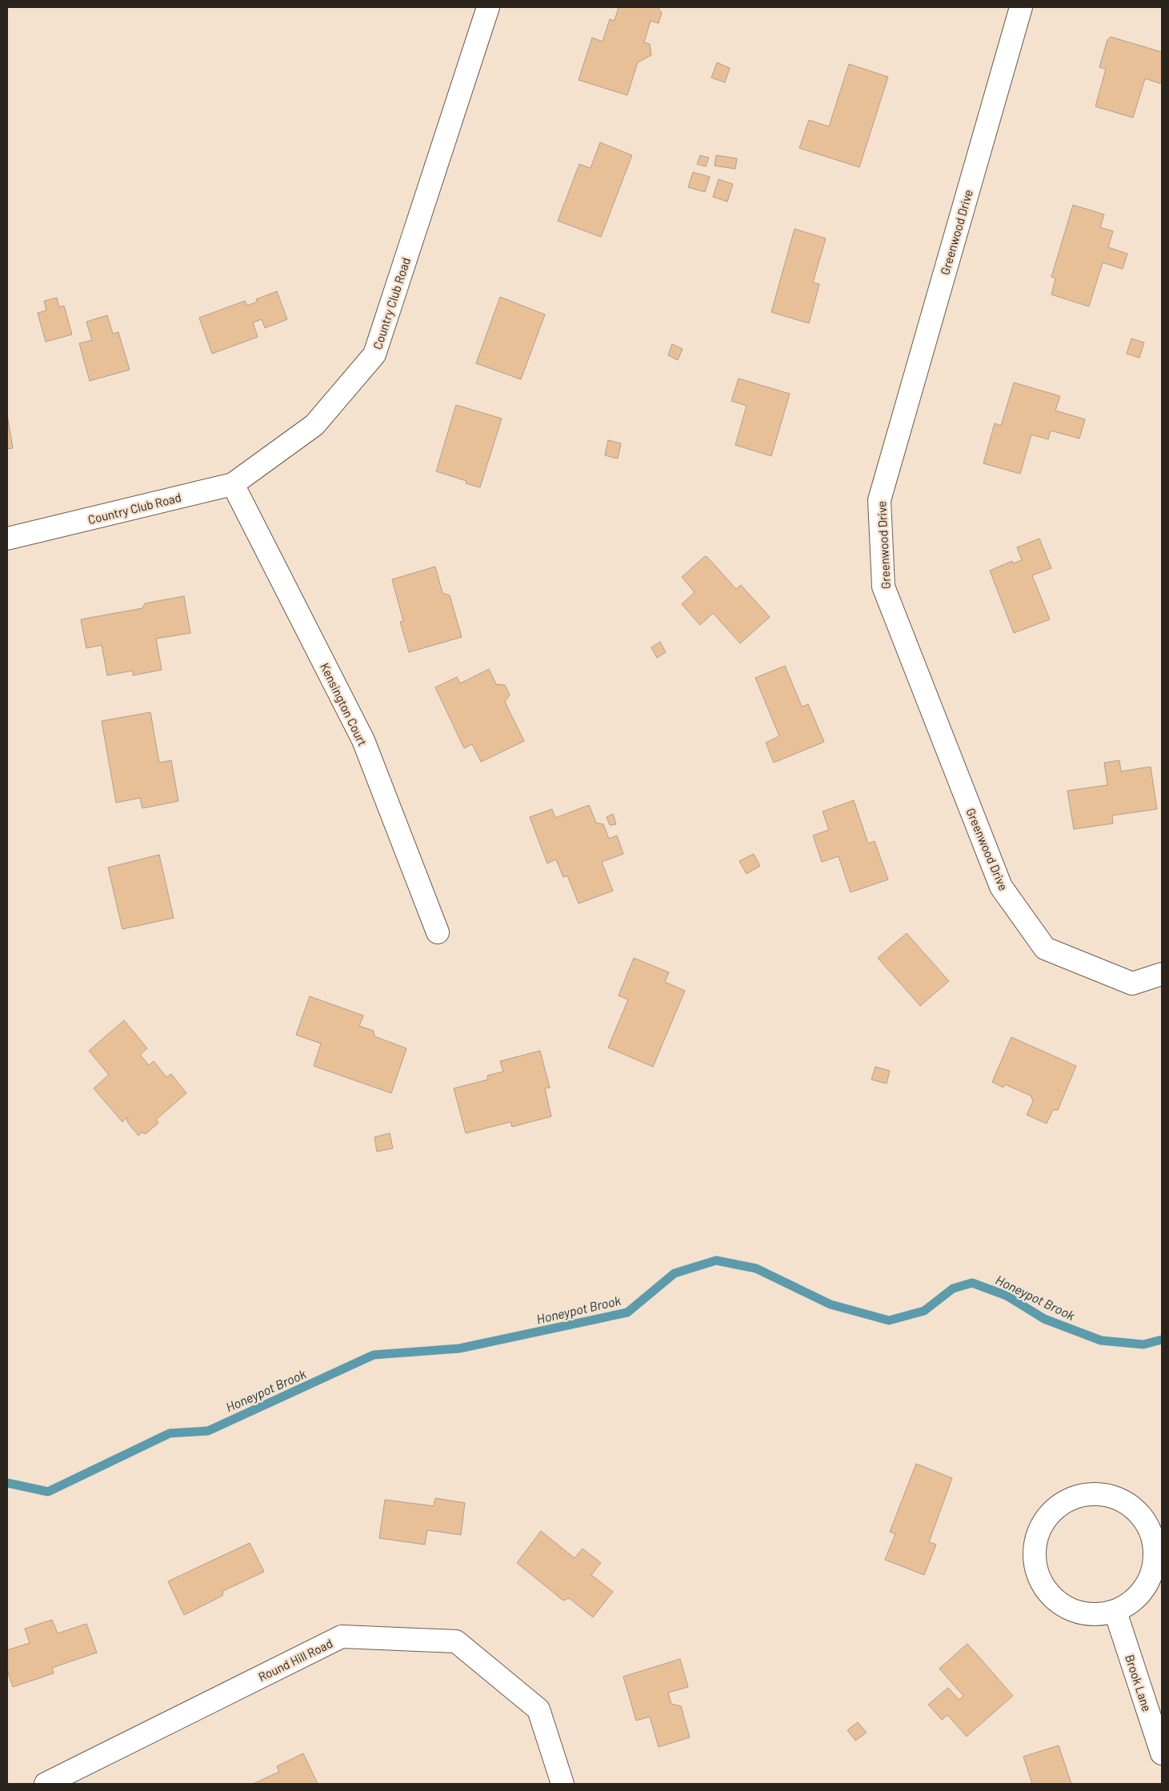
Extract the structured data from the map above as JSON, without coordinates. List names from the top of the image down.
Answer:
{
  "streets": {
    "street": [
      "Greenwood Drive",
      "Country Club Road",
      "Kensington Court",
      "Round Hill Road",
      "Brook Lane"
    ]
  },
  "crossings": [
    ["Country Club Road", "Kensington Court"]
  ],
  "water": ["Honeypot Brook"]
}
